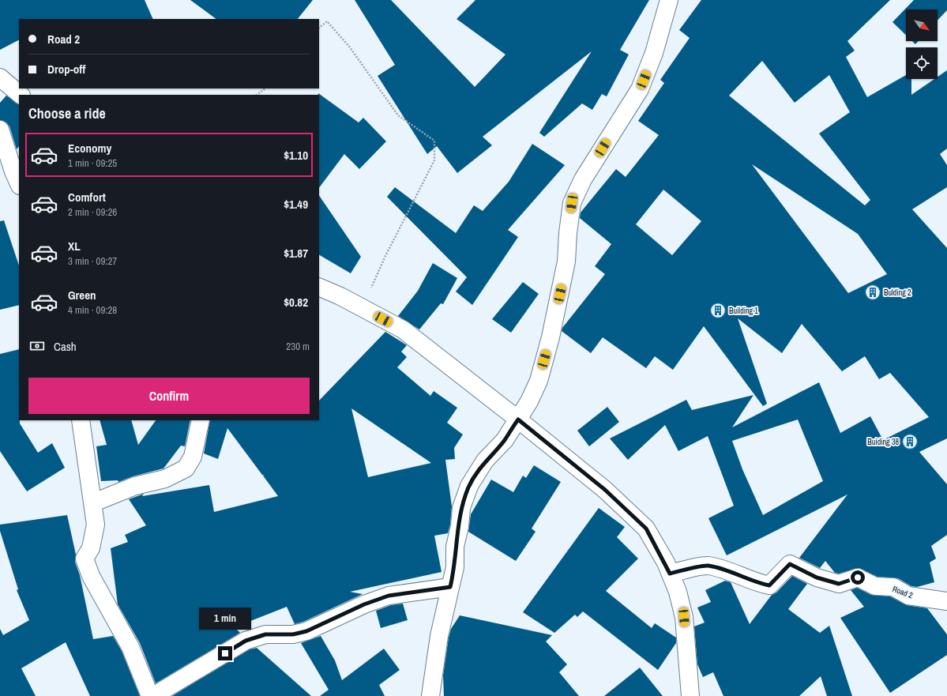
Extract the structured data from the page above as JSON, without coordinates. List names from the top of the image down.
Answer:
{
  "streets": {
    "street": ["Road 2"]
  },
  "places": {
    "building": ["Bulding 2", "Building 1", "Buiding 38"]
  },
  "north": "bottom right",
  "page": {
    "banner": ["Road 2", "Drop-off"],
    "heading": "Choose a ride",
    "list": [
      {
        "name": "Economy",
        "note": "1 min · 09:25",
        "value": "$1.10"
      },
      {
        "name": "Comfort",
        "note": "2 min · 09:26",
        "value": "$1.49"
      },
      {
        "name": "XL",
        "note": "3 min · 09:27",
        "value": "$1.87"
      },
      {
        "name": "Green",
        "note": "4 min · 09:28",
        "value": "$0.82"
      }
    ],
    "pay": ["Cash", "230 m"],
    "buttons": "Confirm",
    "bubble": "1 min"
  }
}
